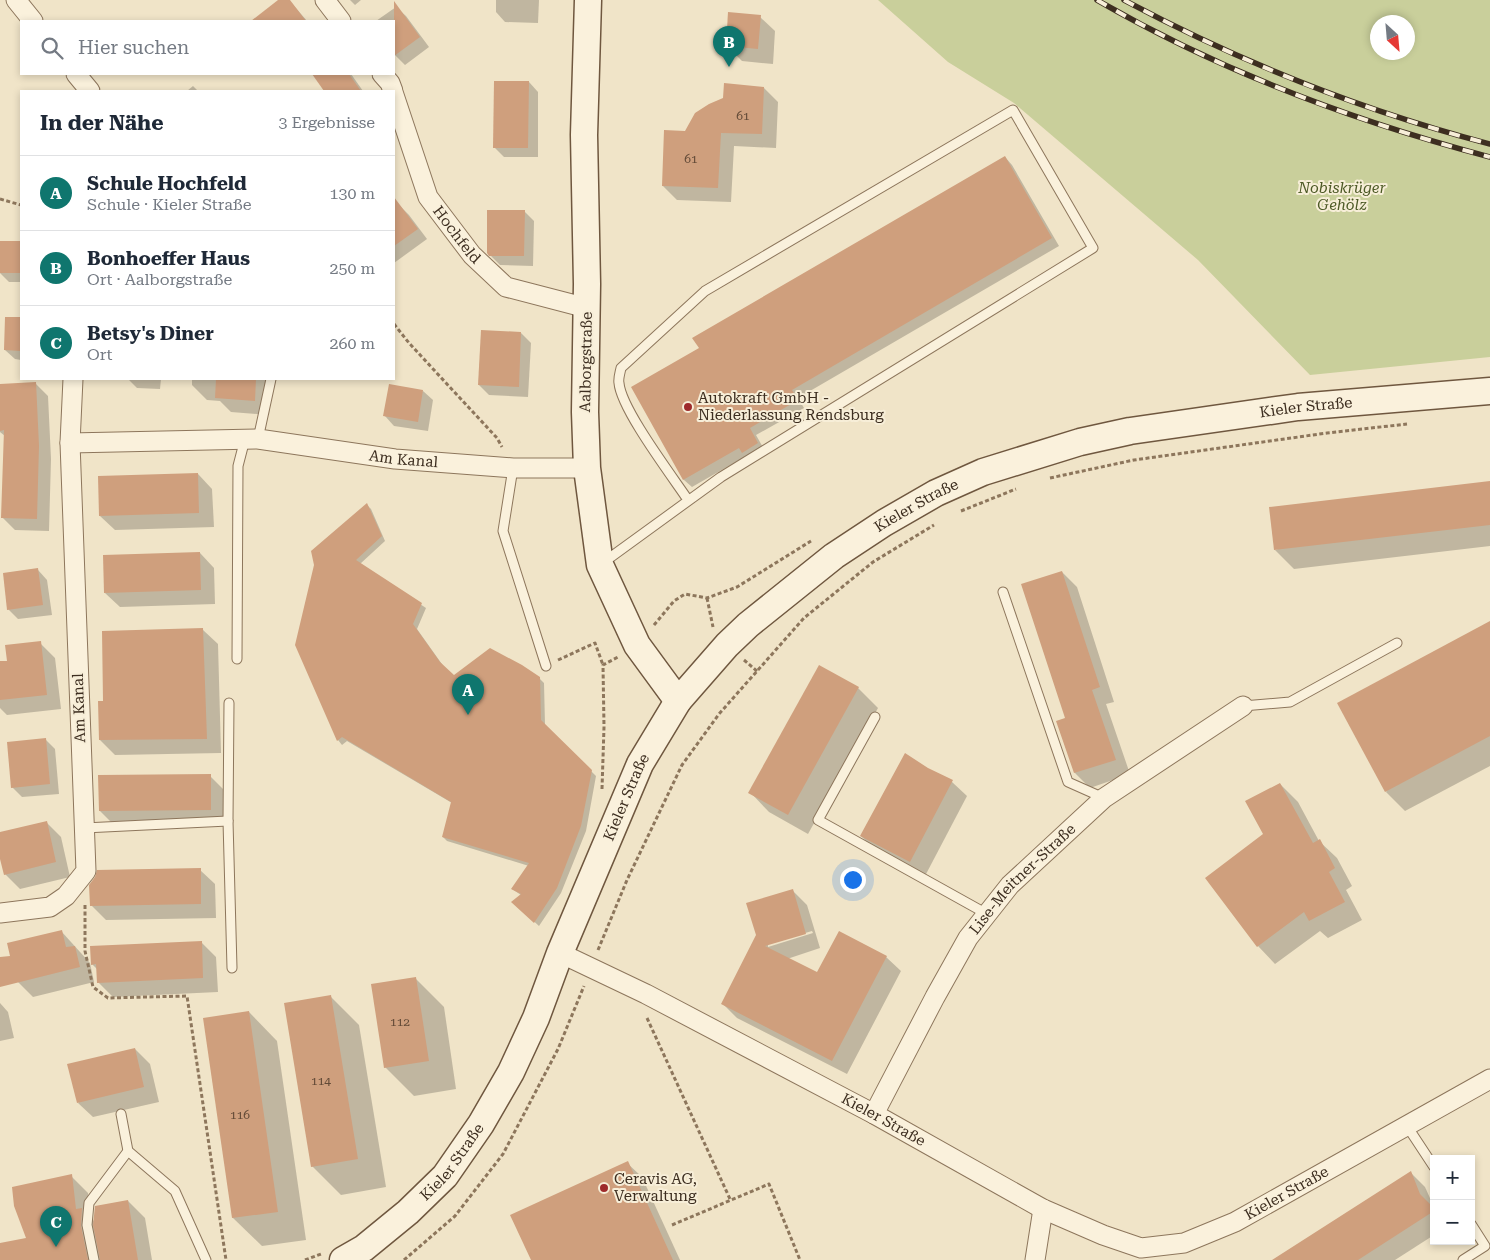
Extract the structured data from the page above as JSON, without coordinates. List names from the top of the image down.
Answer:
{
  "streets": {
    "main road": ["Aalborgstraße", "Kieler Straße"],
    "street": ["Hochfeld", "Am Kanal", "Lise-Meitner-Straße"]
  },
  "crossings": [
    ["Hochfeld", "Aalborgstraße"],
    ["Aalborgstraße", "Kieler Straße"],
    ["Aalborgstraße", "Am Kanal"],
    ["Kieler Straße", "Lise-Meitner-Straße"]
  ],
  "parks": ["Nobiskrüger Gehölz"],
  "places": ["Autokraft GmbH - Niederlassung Rendsburg", "Ceravis AG, Verwaltung"],
  "house_numbers": [
    "61",
    "61",
    "112",
    "114",
    "116"
  ],
  "north": "bottom right",
  "page": {
    "search": "Hier suchen",
    "pins": ["B", "A", "C"],
    "heading": ["In der Nähe", "3 Ergebnisse"],
    "list": [
      {
        "mark": "A",
        "name": "Schule Hochfeld",
        "note": "Schule · Kieler Straße",
        "value": "130 m"
      },
      {
        "mark": "B",
        "name": "Bonhoeffer Haus",
        "note": "Ort · Aalborgstraße",
        "value": "250 m"
      },
      {
        "mark": "C",
        "name": "Betsy's Diner",
        "note": "Ort",
        "value": "260 m"
      }
    ],
    "map_buttons": ["+", "−"]
  }
}
